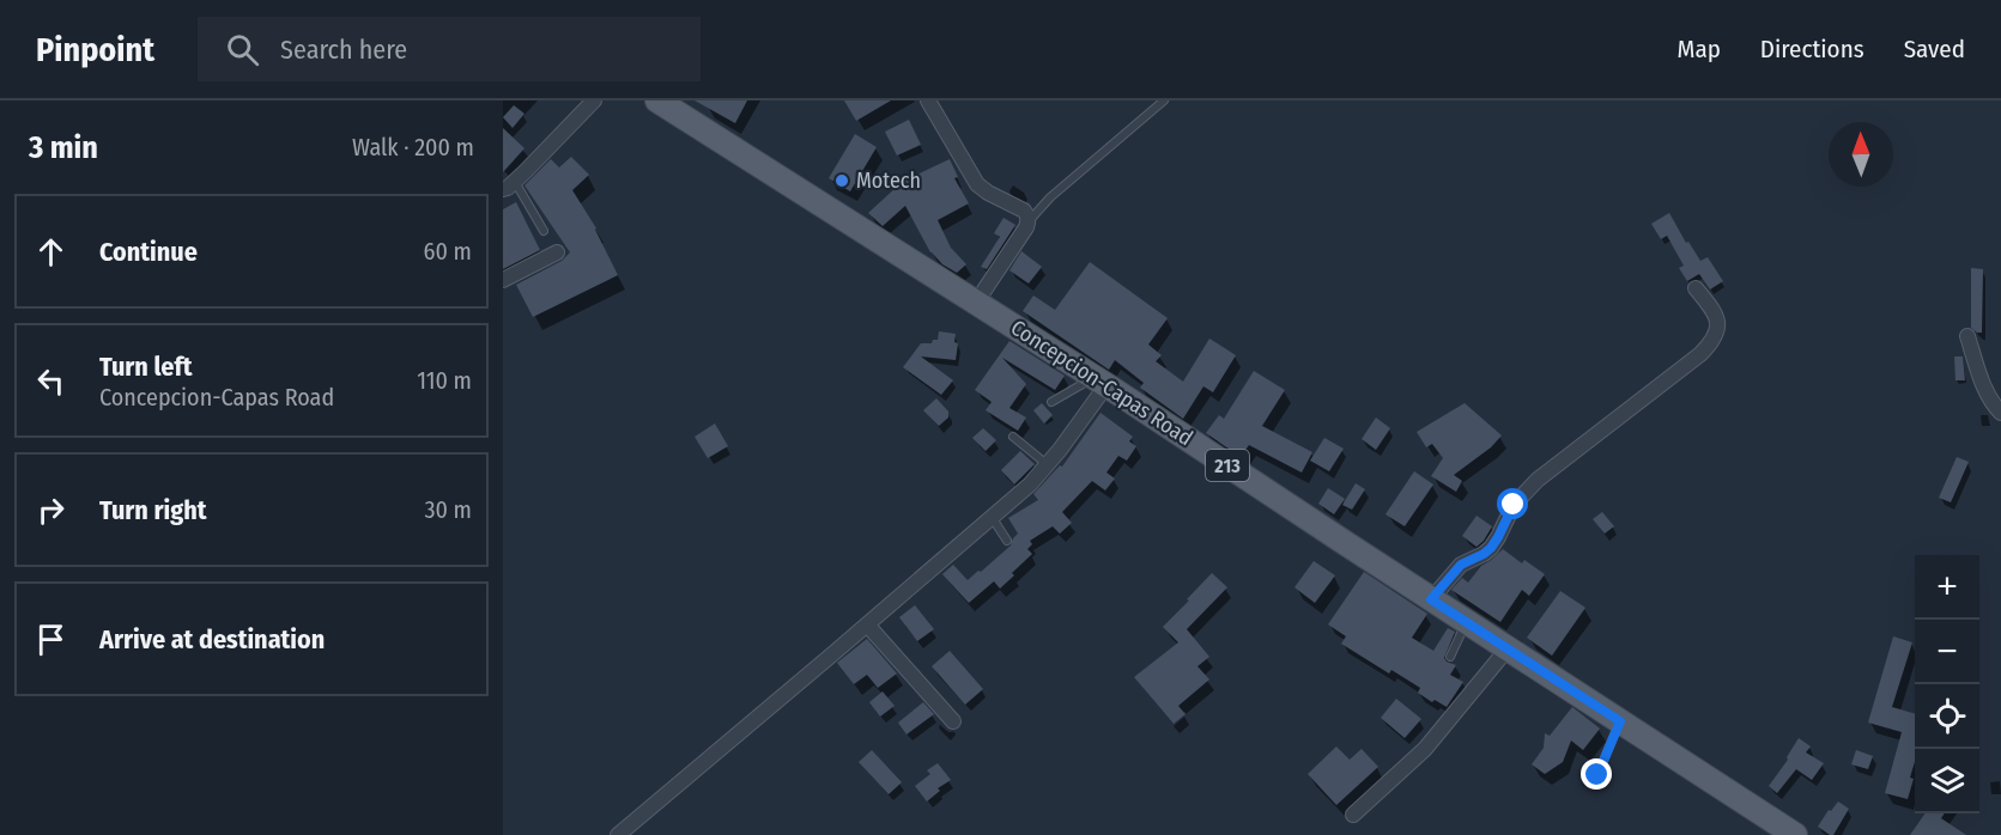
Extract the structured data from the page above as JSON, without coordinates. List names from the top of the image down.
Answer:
{
  "streets": {
    "main road": ["Concepcion-Capas Road", "213"]
  },
  "places": ["Motech"],
  "north": "top",
  "page": {
    "header": "Pinpoint",
    "search": "Search here",
    "nav": ["Map", "Directions", "Saved"],
    "heading": ["3 min", "Walk · 200 m"],
    "list": [
      ["Continue", "60 m"],
      ["Turn left", "Concepcion-Capas Road", "110 m"],
      ["Turn right", "30 m"],
      "Arrive at destination"
    ],
    "map_buttons": ["+", "−"]
  }
}
